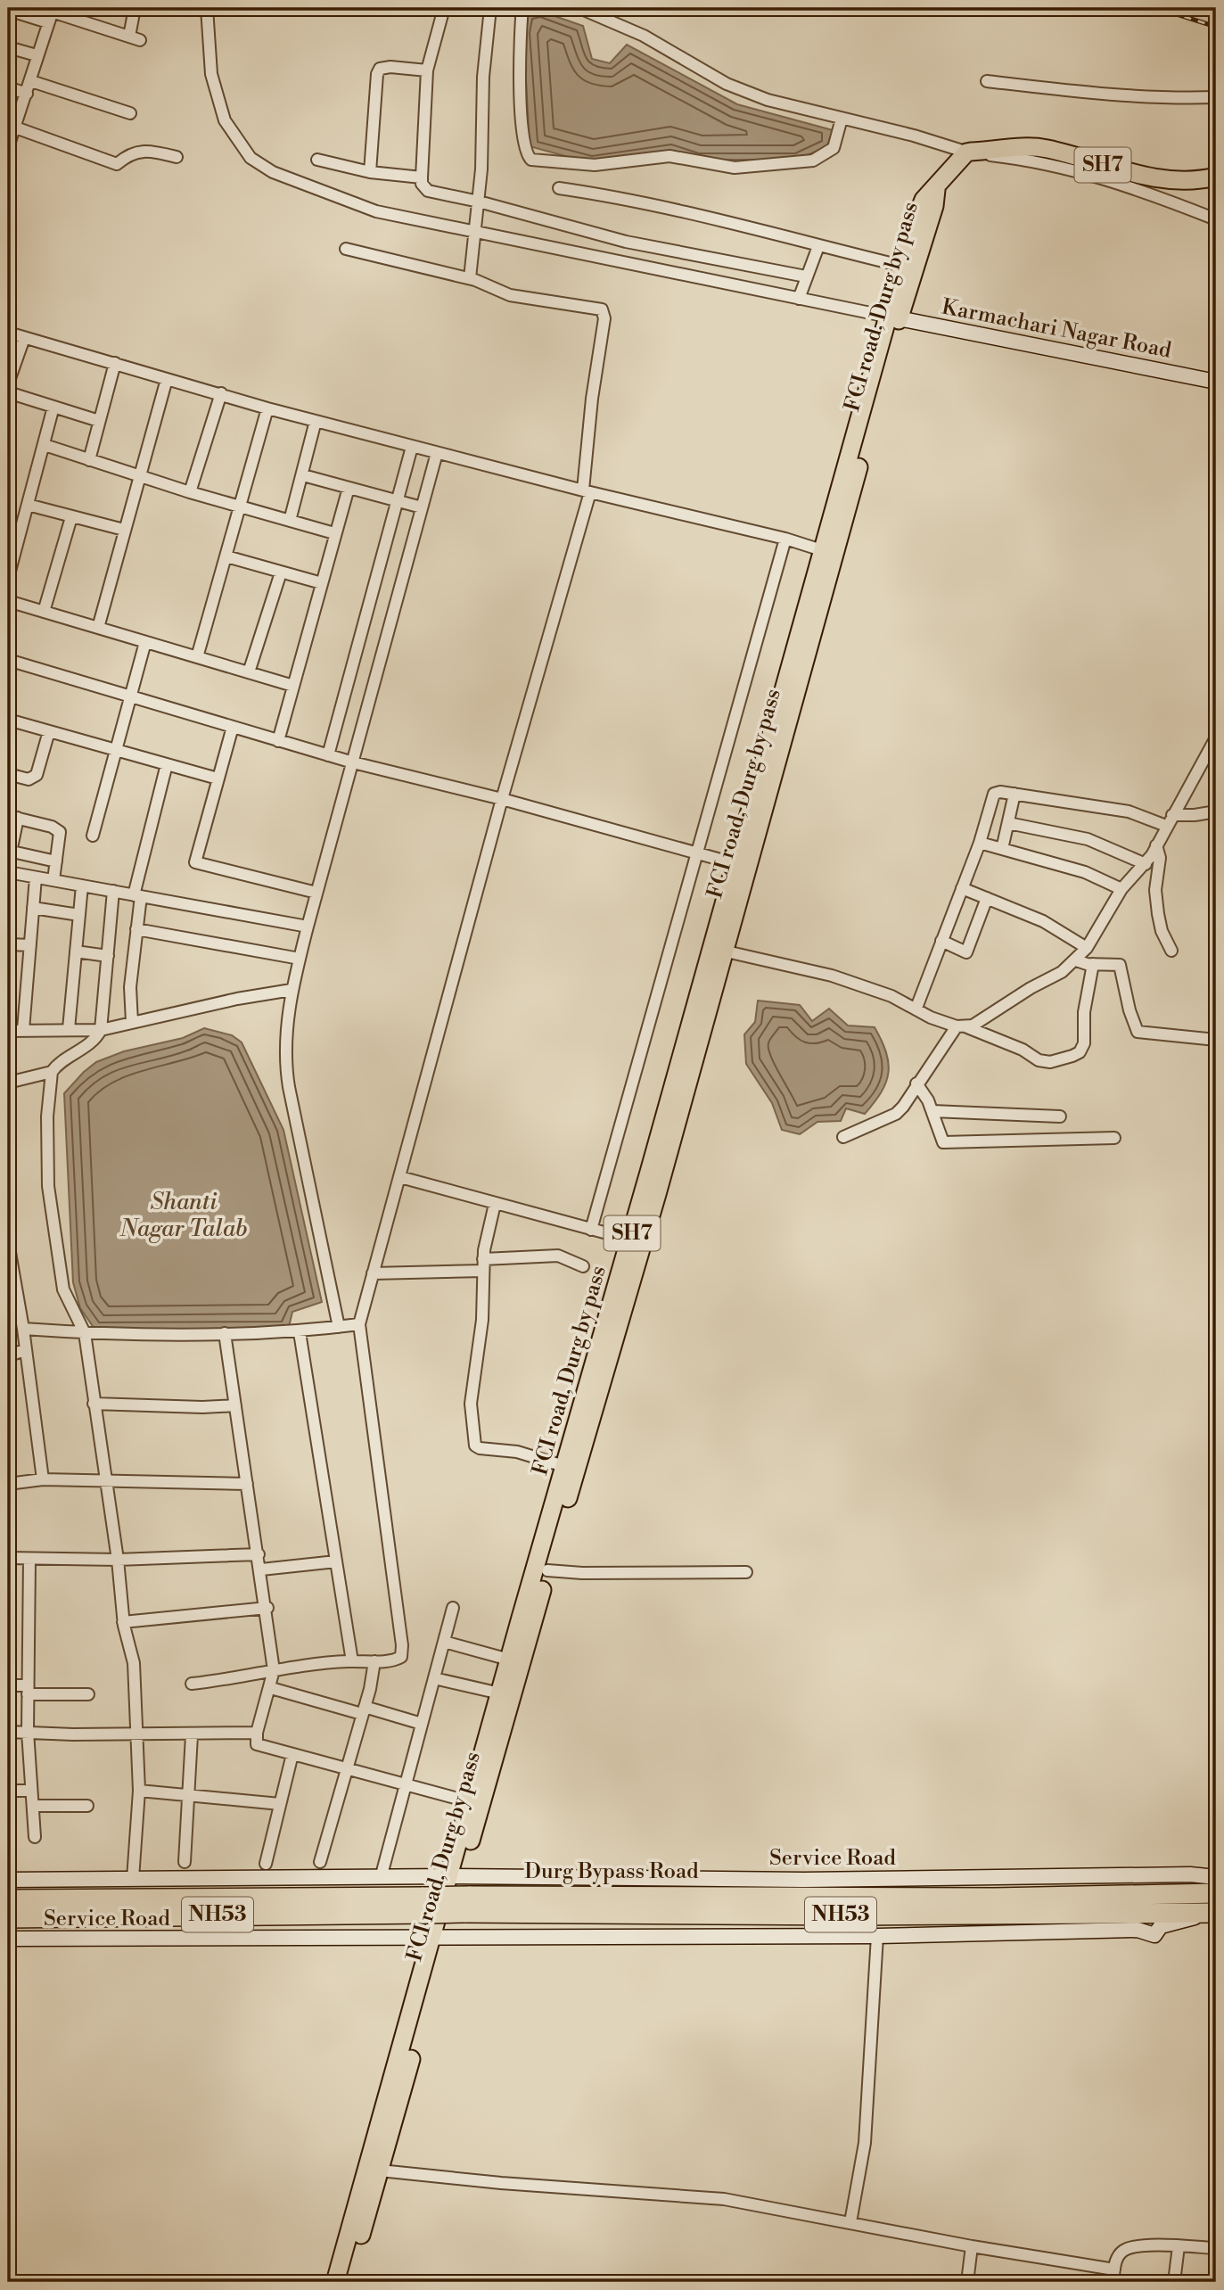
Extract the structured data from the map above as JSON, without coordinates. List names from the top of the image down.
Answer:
{
  "streets": {
    "highway": ["Durg Bypass Road", "NH53"],
    "main road": ["SH7", "FCI road, Durg by pass"],
    "street": ["Karmachari Nagar Road", "Service Road"]
  },
  "crossings": [
    ["SH7", "FCI road, Durg by pass"],
    ["FCI road, Durg by pass", "Karmachari Nagar Road"],
    ["FCI road, Durg by pass", "Service Road"],
    ["Service Road", "Durg Bypass Road"]
  ],
  "water": ["Shanti Nagar Talab"]
}
